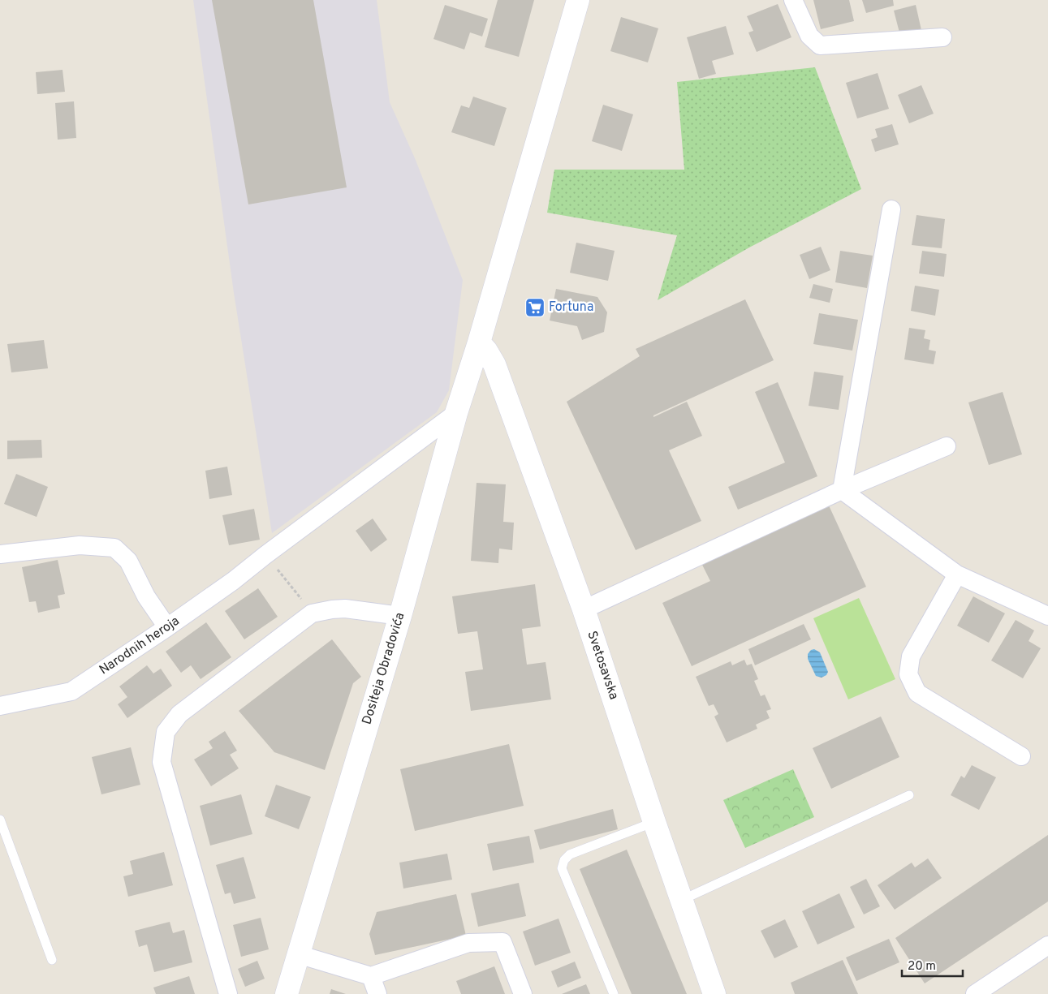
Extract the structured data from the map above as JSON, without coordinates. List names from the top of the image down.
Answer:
{
  "streets": {
    "street": ["Narodnih heroja", "Svetosavska", "Dositeja Obradovića"]
  },
  "crossings": [
    ["Narodnih heroja", "Dositeja Obradovića"],
    ["Svetosavska", "Dositeja Obradovića"]
  ],
  "places": {
    "supermarket": ["Fortuna"]
  },
  "scale_bar": "20 m"
}
